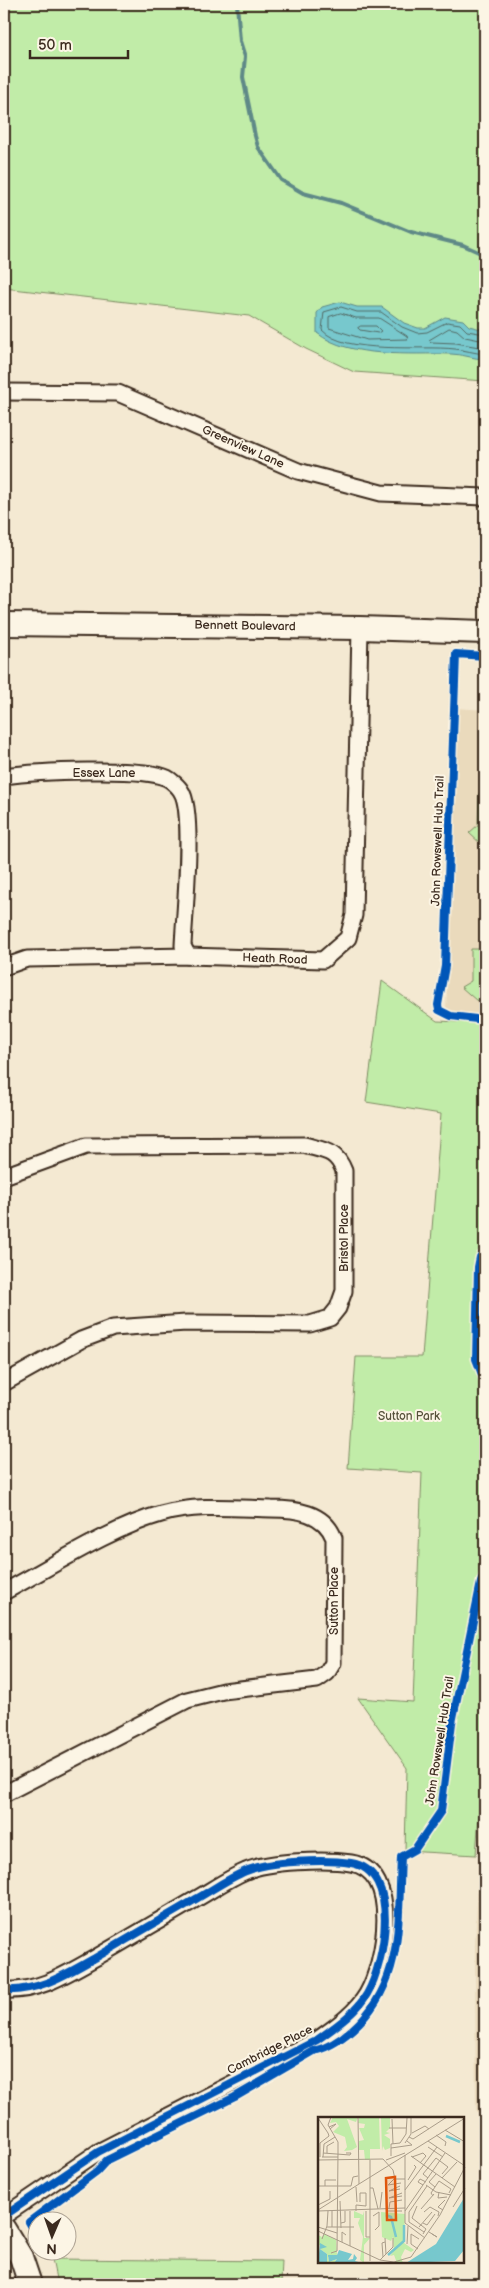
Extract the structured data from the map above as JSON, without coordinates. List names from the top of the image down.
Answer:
{
  "streets": {
    "main road": ["Bennett Boulevard"],
    "street": [
      "Greenview Lane",
      "Essex Lane",
      "Heath Road",
      "Bristol Place",
      "Sutton Place",
      "Cambridge Place"
    ],
    "cycle path": ["John Rowswell Hub Trail"]
  },
  "crossings": [
    ["Bennett Boulevard", "Heath Road"],
    ["Essex Lane", "Heath Road"]
  ],
  "parks": ["Sutton Park"],
  "scale_bar": "50 m",
  "north": "bottom"
}
